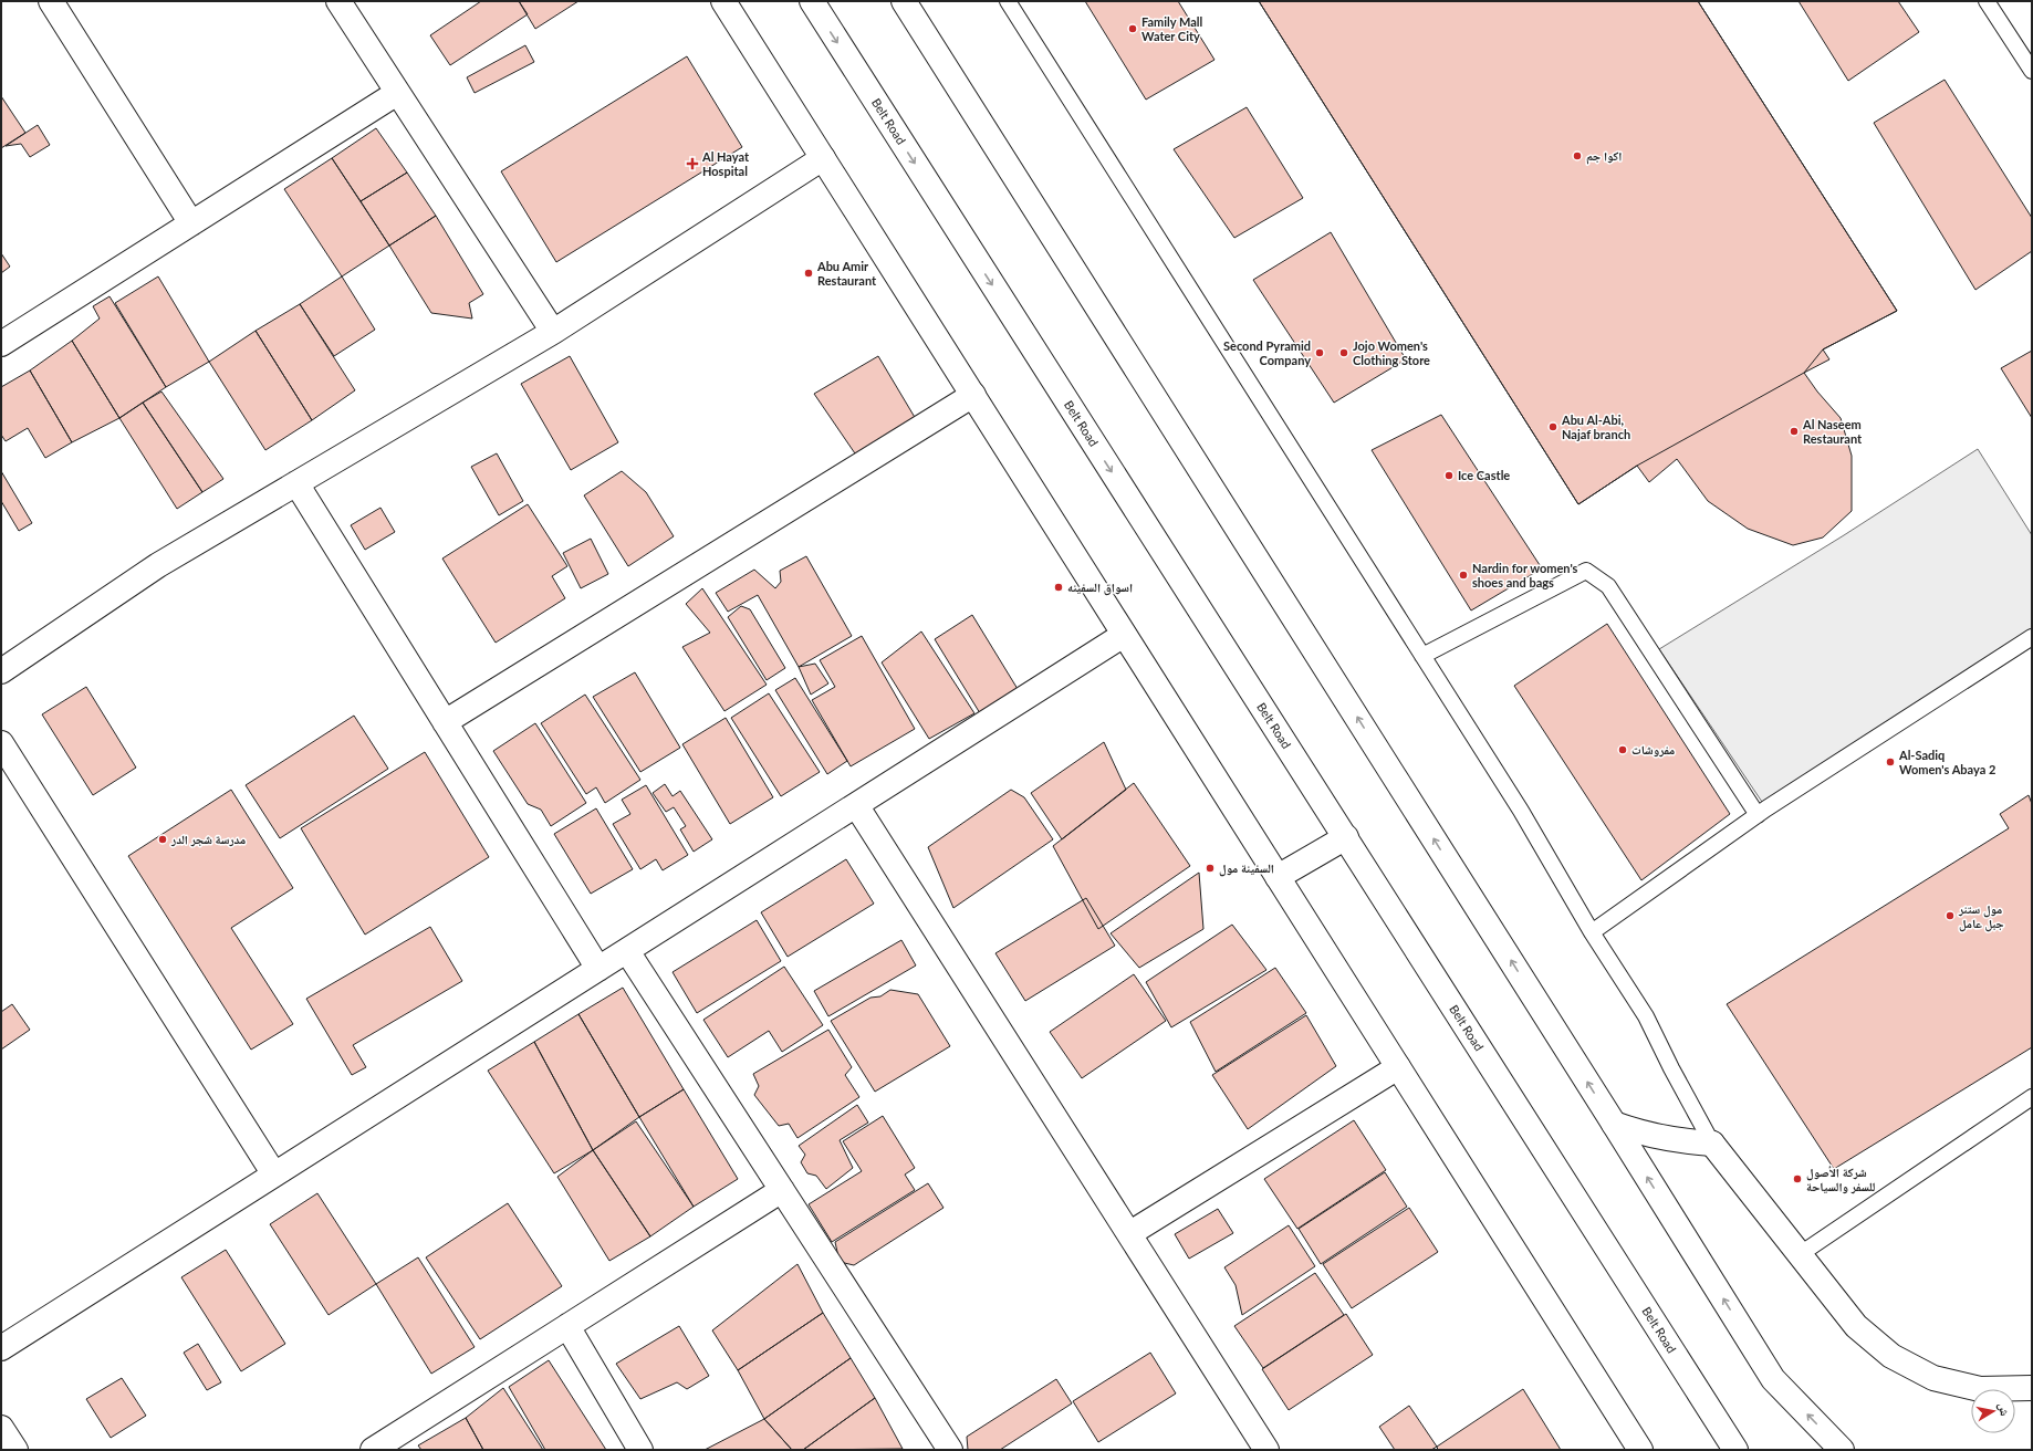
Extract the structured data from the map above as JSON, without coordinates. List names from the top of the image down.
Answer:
{
  "streets": {
    "street": ["Belt Road"]
  },
  "places": {
    "other": [
      "Family Mall Water City",
      "اكوا جم",
      "Abu Amir Restaurant",
      "Second Pyramid Company",
      "Jojo Women's Clothing Store",
      "Abu Al-Abi, Najaf branch",
      "Al Naseem Restaurant",
      "Ice Castle",
      "Nardin for women's shoes and bags",
      "اسواق السفينه",
      "مفروشات",
      "Al-Sadiq Women's Abaya 2",
      "مدرسة شجر الدر",
      "السفينة مول",
      "مول ستنر جبل عامل",
      "شركة الأصول للسفر والسياحة"
    ],
    "health": ["Al Hayat Hospital"]
  },
  "north": "right"
}
